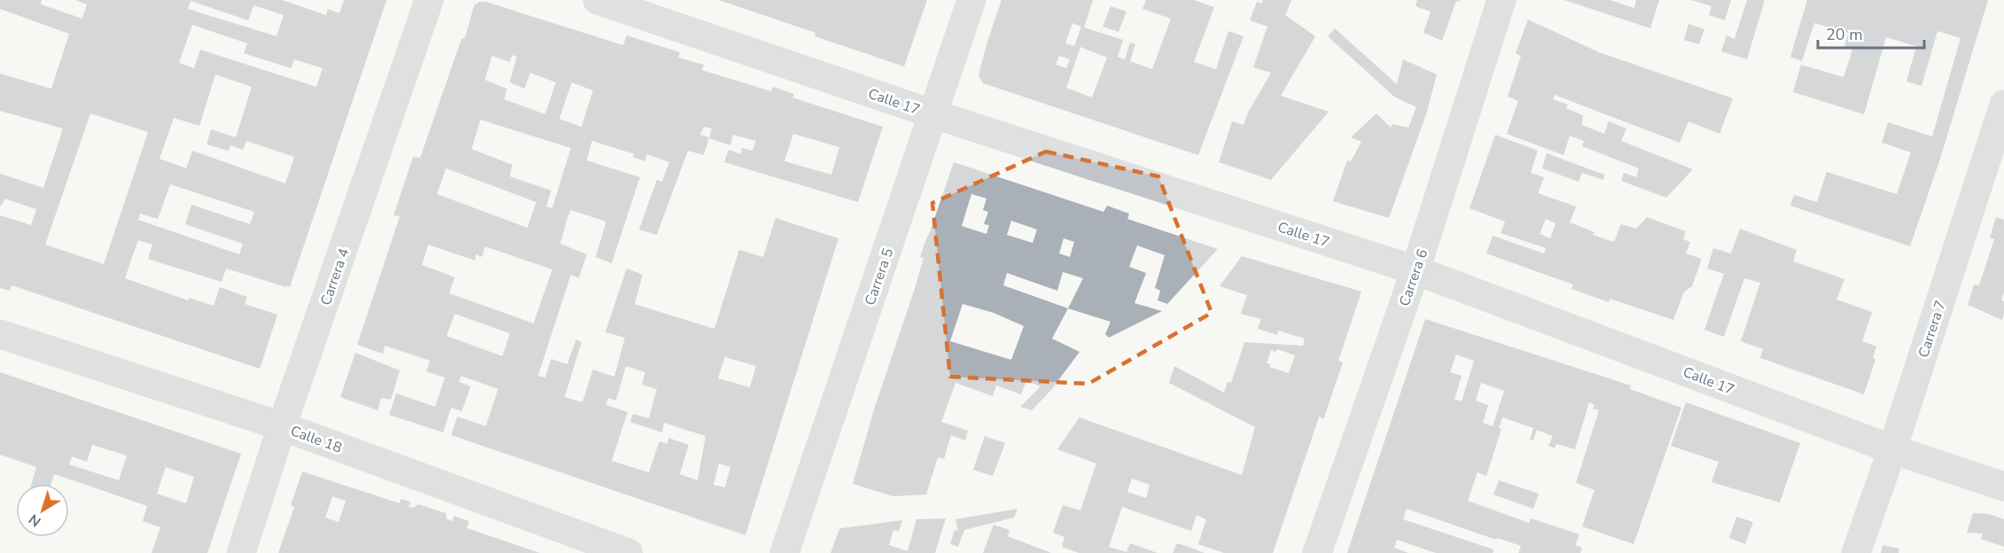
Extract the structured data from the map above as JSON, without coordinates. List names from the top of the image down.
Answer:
{
  "streets": {
    "street": [
      "Calle 17",
      "Carrera 4",
      "Carrera 5",
      "Carrera 6",
      "Carrera 7",
      "Calle 18"
    ]
  },
  "crossings": [
    ["Calle 17", "Carrera 5"],
    ["Calle 17", "Carrera 6"],
    ["Calle 17", "Carrera 7"],
    ["Carrera 4", "Calle 18"]
  ],
  "scale_bar": "20 m",
  "north": "bottom left"
}
